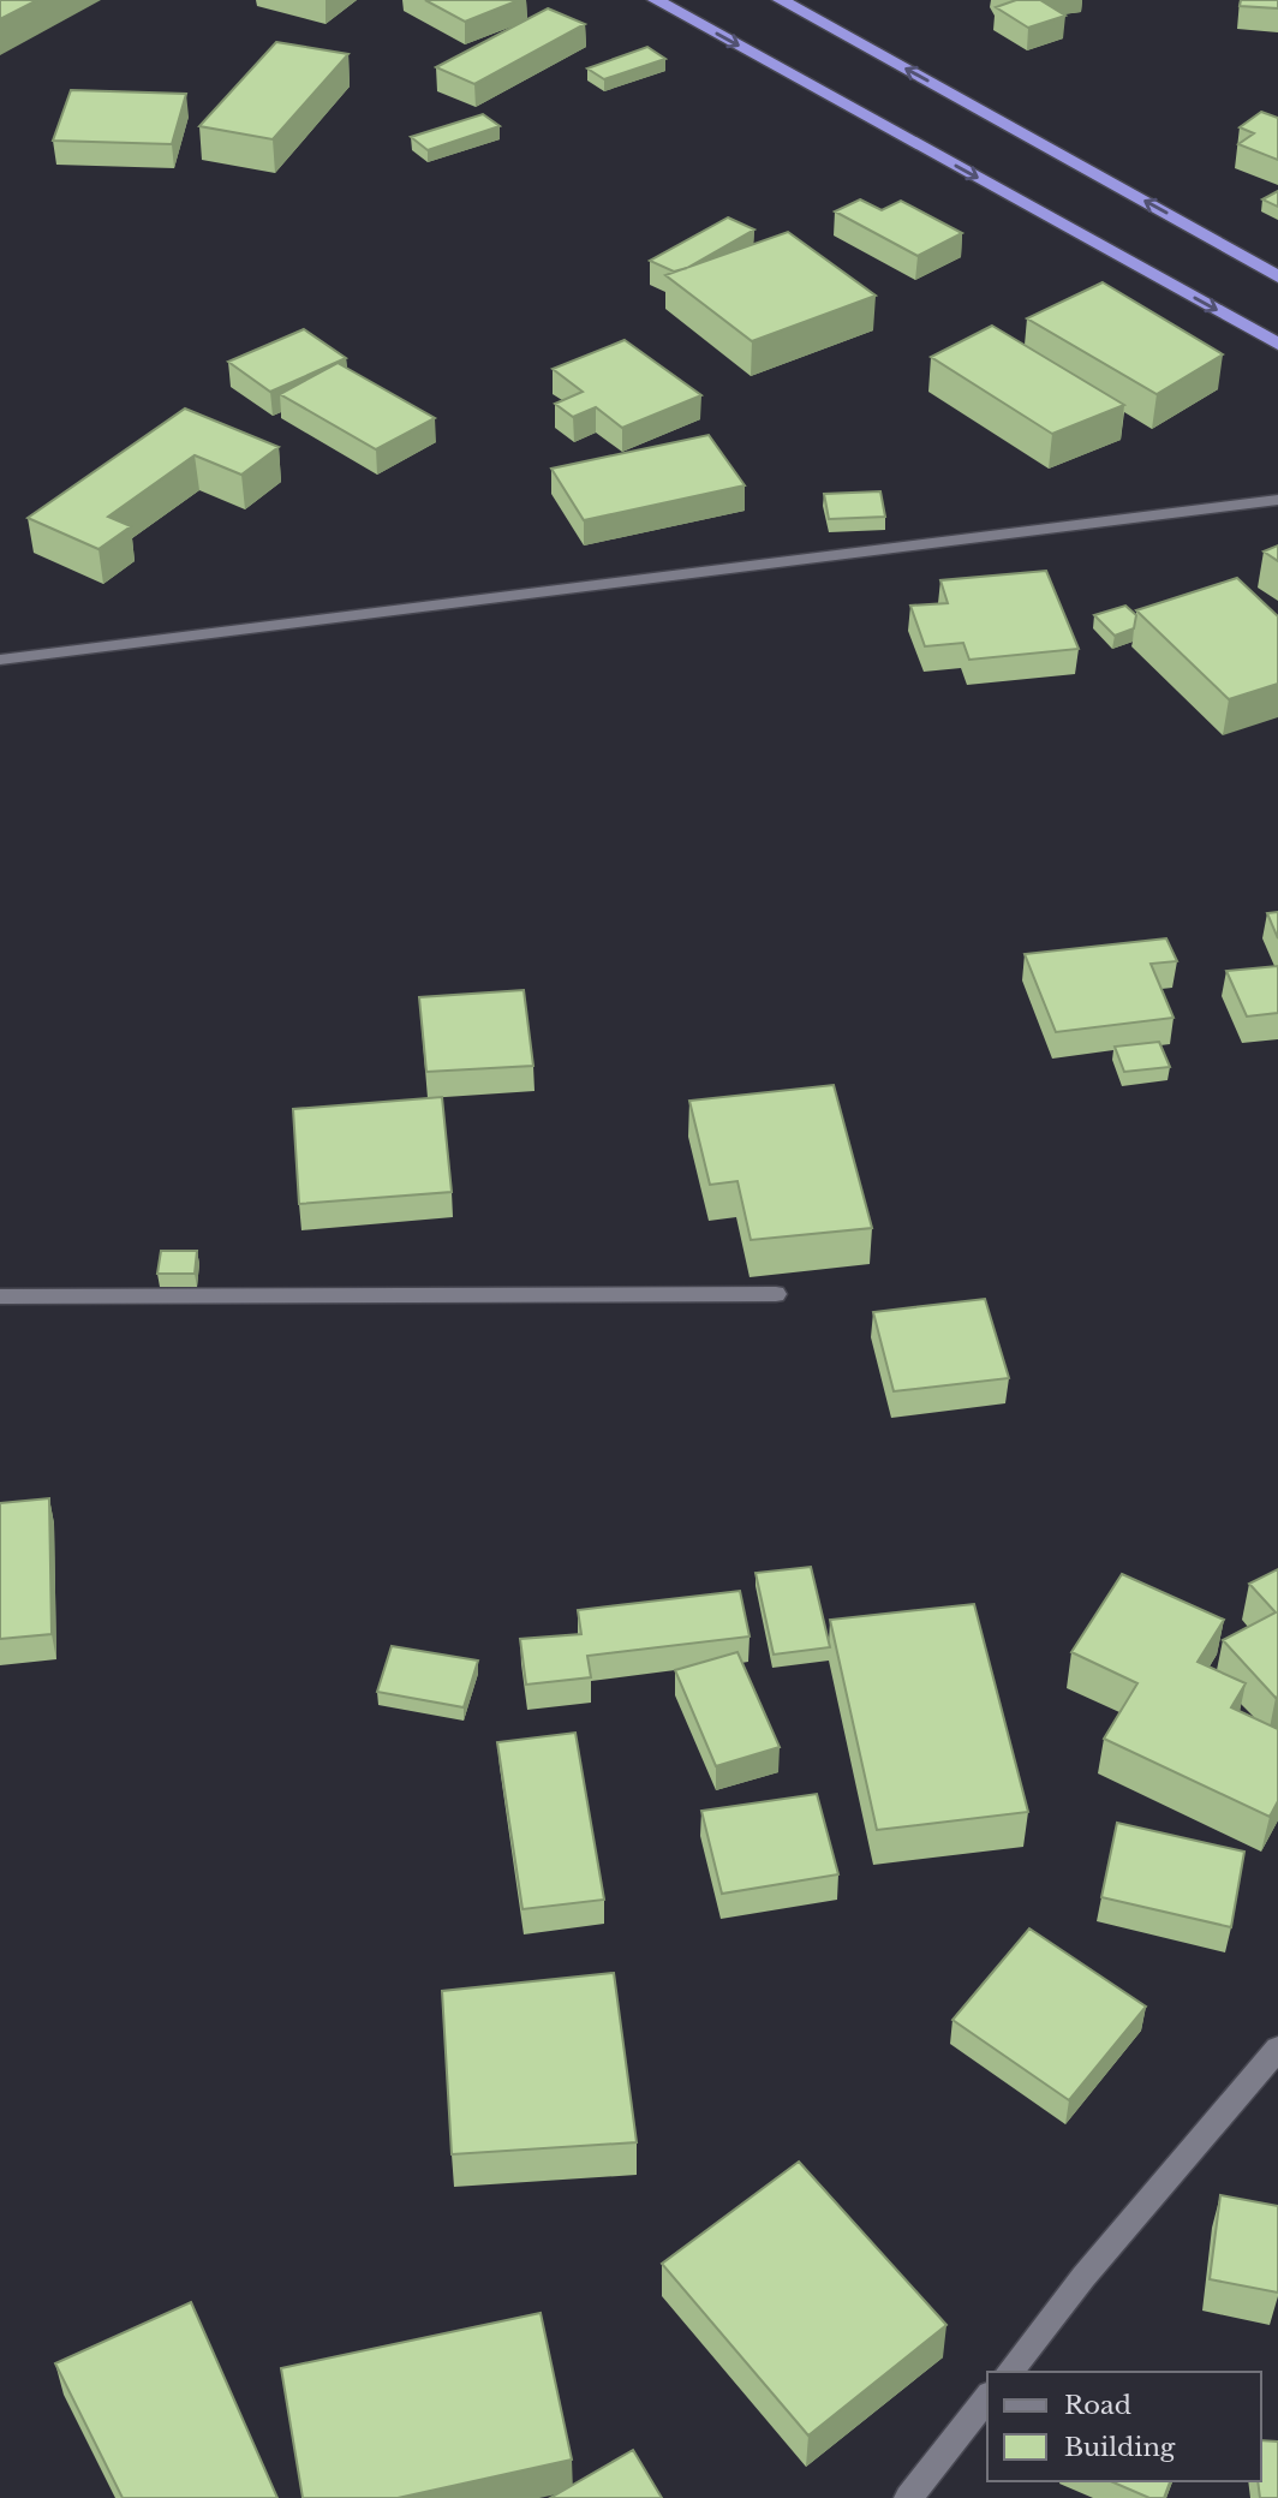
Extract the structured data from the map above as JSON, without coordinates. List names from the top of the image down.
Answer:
{
  "legend": ["Road", "Building"]
}
